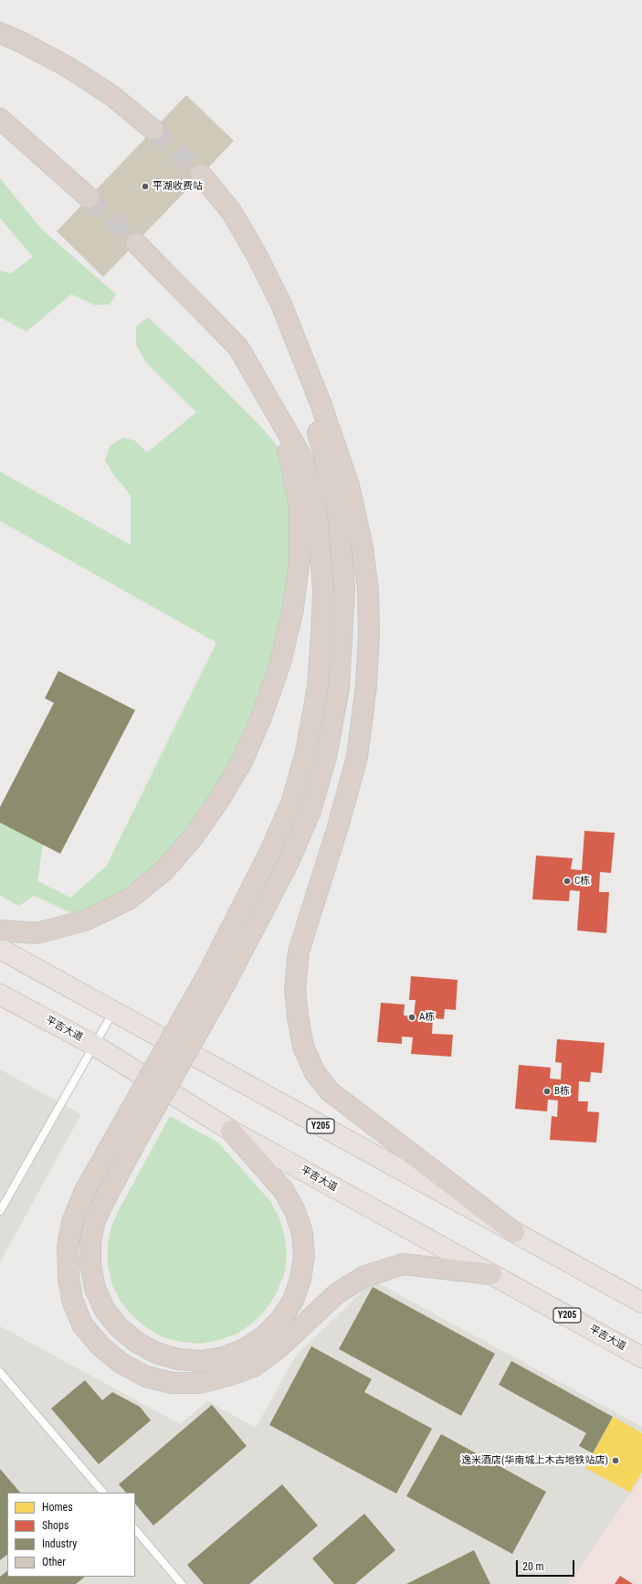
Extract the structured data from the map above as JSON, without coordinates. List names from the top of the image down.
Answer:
{
  "streets": {
    "main road": ["平吉大道", "Y205"]
  },
  "places": [
    "平湖收费站",
    "C栋",
    "A栋",
    "B栋",
    "逸米酒店(华南城上木古地铁站店)"
  ],
  "legend": [
    "Homes",
    "Shops",
    "Industry",
    "Other"
  ],
  "scale_bar": "20 m"
}
